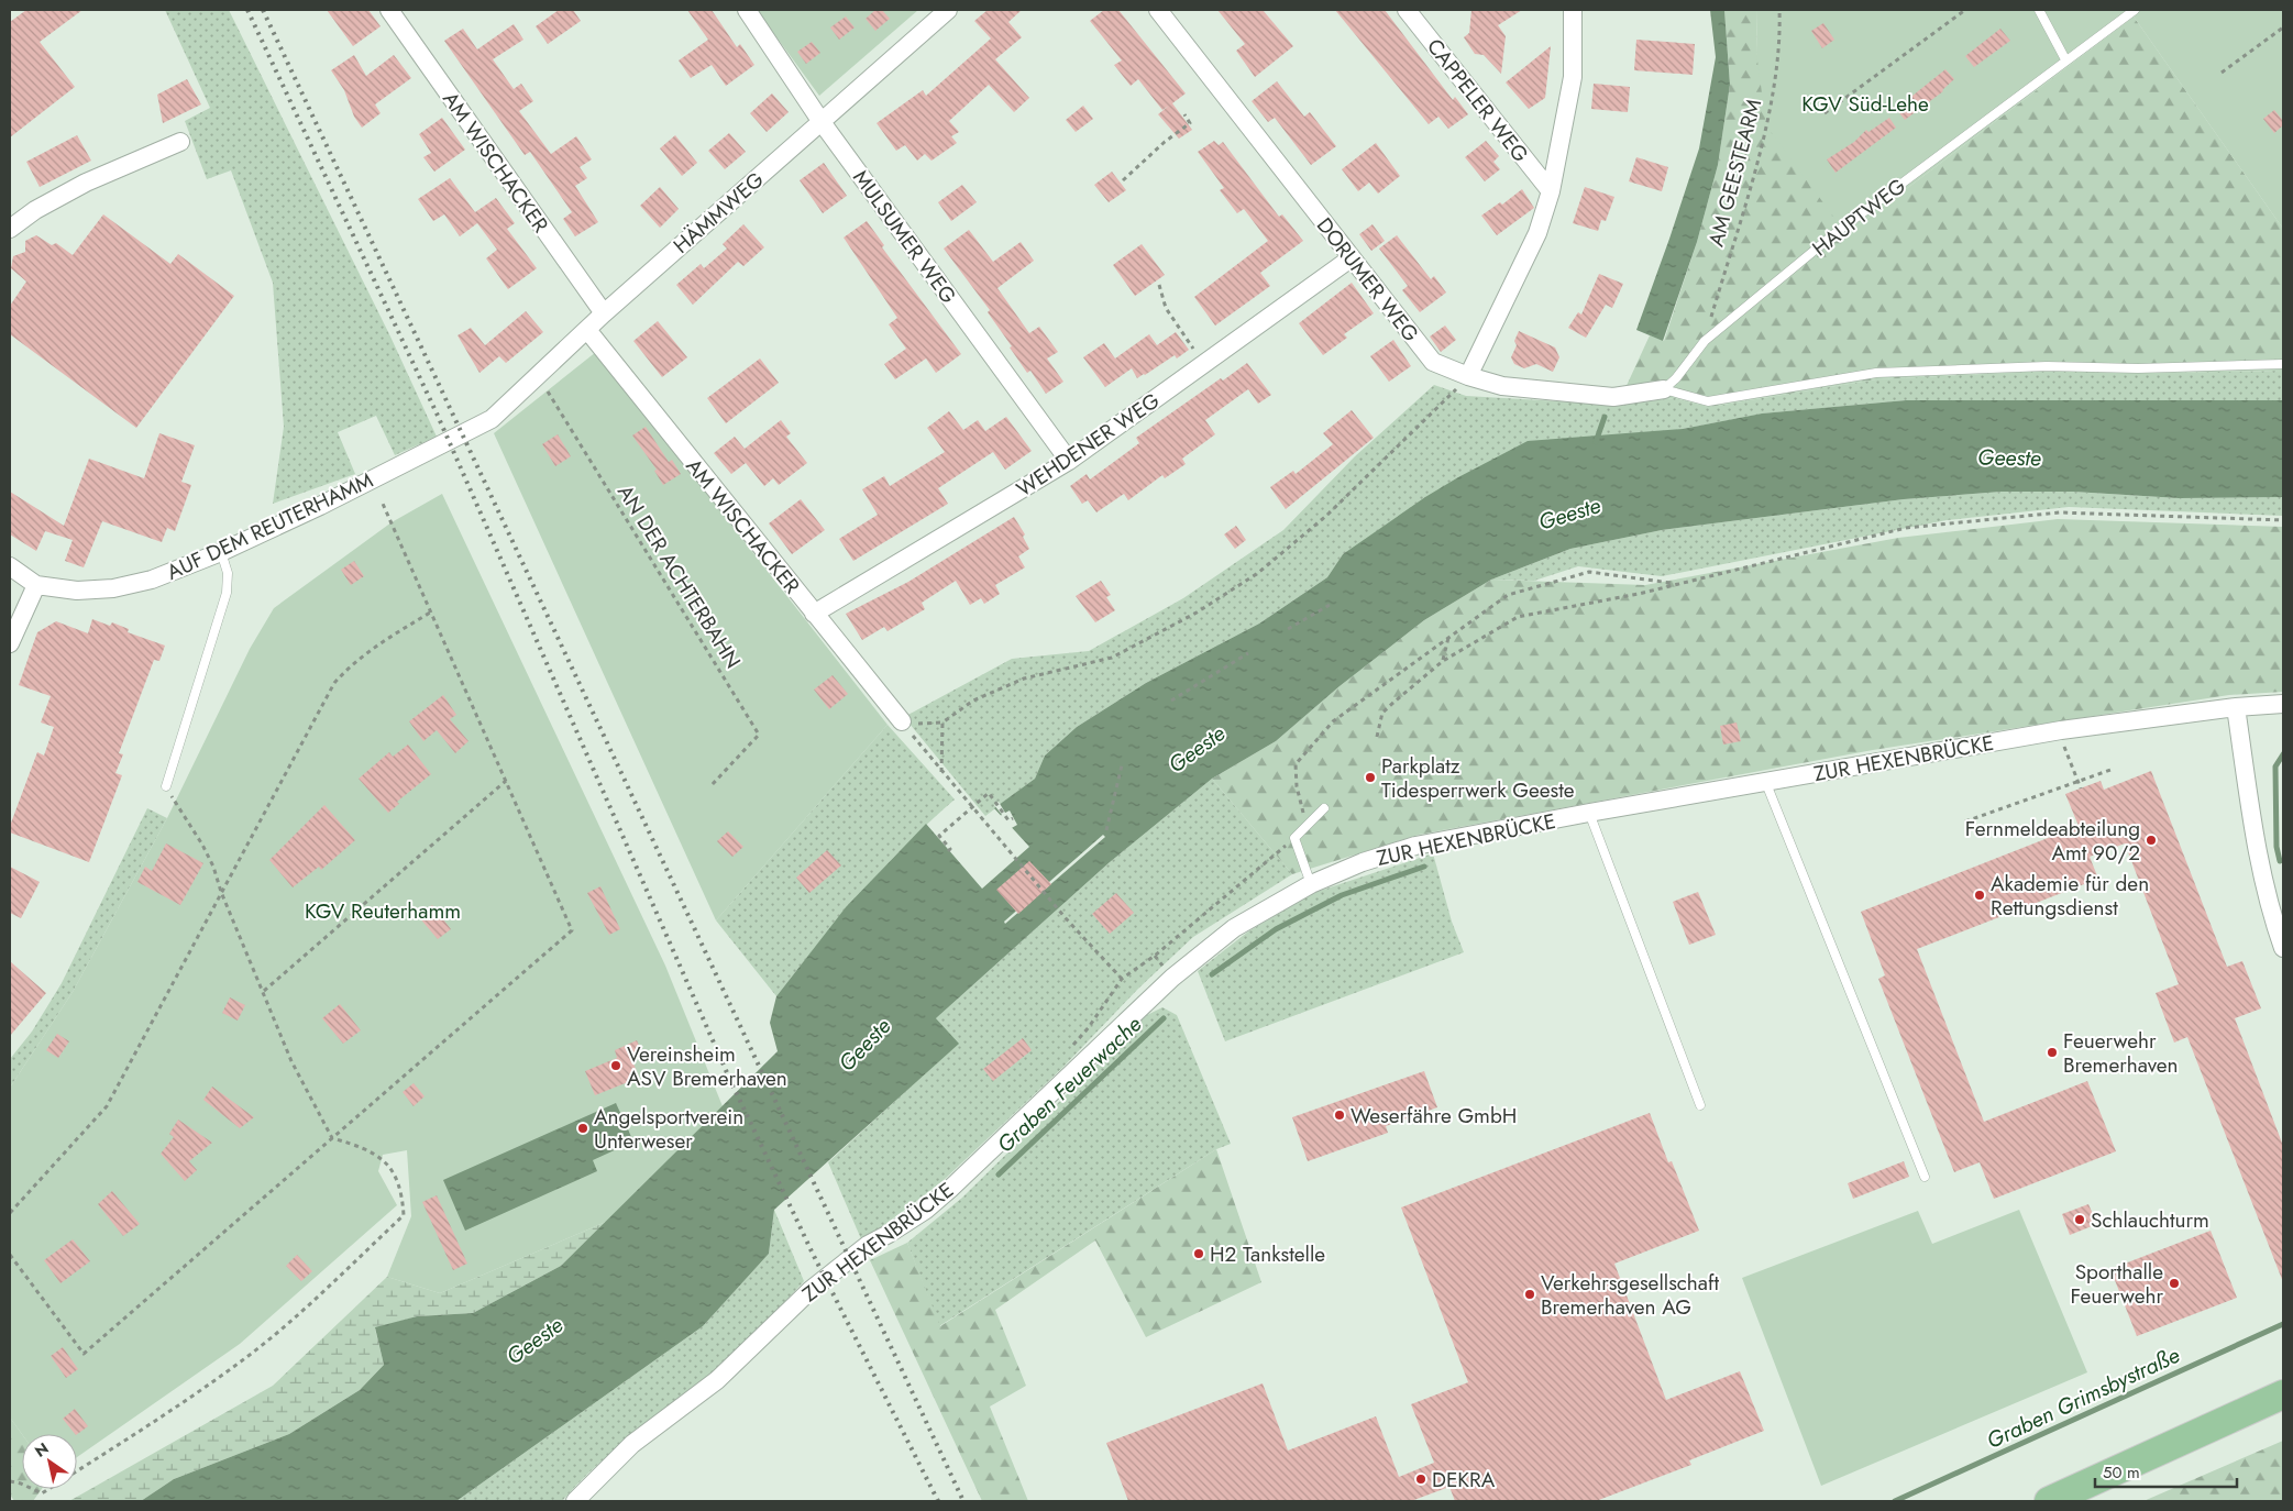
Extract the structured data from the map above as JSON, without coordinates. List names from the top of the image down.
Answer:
{
  "streets": {
    "street": [
      "CAPPELER WEG",
      "AM WISCHACKER",
      "HÄMMWEG",
      "MULSUMER WEG",
      "DORUMER WEG",
      "WEHDENER WEG",
      "AUF DEM REUTERHAMM",
      "ZUR HEXENBRÜCKE"
    ],
    "lane": ["HAUPTWEG"],
    "path": ["AM GEESTEARM", "AN DER ACHTERBAHN"]
  },
  "crossings": [
    ["AM WISCHACKER", "HÄMMWEG"],
    ["AM WISCHACKER", "WEHDENER WEG"],
    ["AM GEESTEARM", "HAUPTWEG"],
    ["HÄMMWEG", "MULSUMER WEG"],
    ["HÄMMWEG", "AUF DEM REUTERHAMM"],
    ["HÄMMWEG", "AN DER ACHTERBAHN"],
    ["HAUPTWEG", "DORUMER WEG"],
    ["MULSUMER WEG", "WEHDENER WEG"],
    ["DORUMER WEG", "WEHDENER WEG"]
  ],
  "water": ["Geeste", "Graben Feuerwache", "Graben Grimsbystraße"],
  "parks": ["KGV Süd-Lehe", "KGV Reuterhamm"],
  "places": [
    "Parkplatz Tidesperrwerk Geeste",
    "Fernmeldeabteilung Amt 90/2",
    "Akademie für den Rettungsdienst",
    "Feuerwehr Bremerhaven",
    "Vereinsheim ASV Bremerhaven",
    "Weserfähre GmbH",
    "Angelsportverein Unterweser",
    "Schlauchturm",
    "H2 Tankstelle",
    "Sporthalle Feuerwehr",
    "Verkehrsgesellschaft Bremerhaven AG",
    "DEKRA"
  ],
  "scale_bar": "50 m",
  "north": "top left"
}
